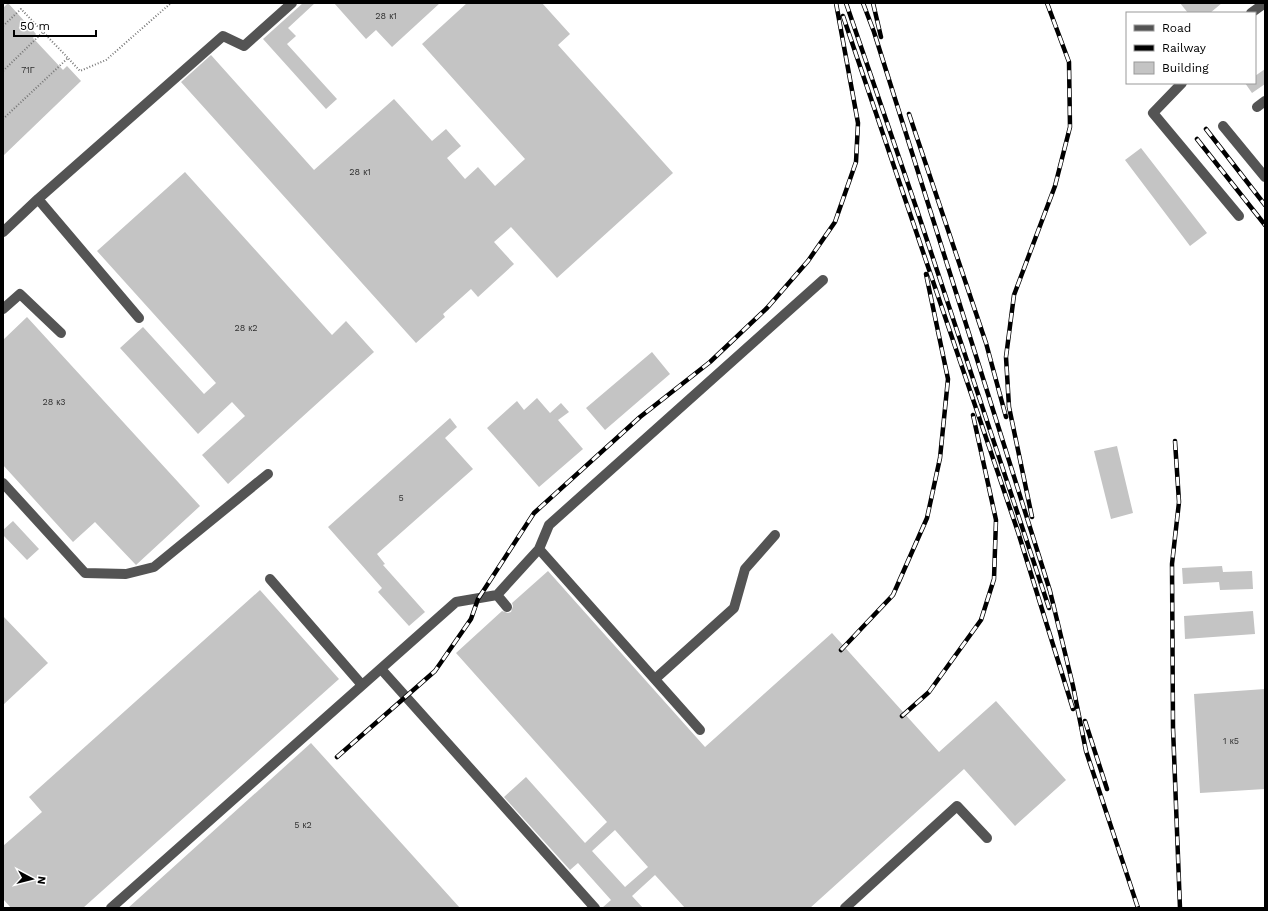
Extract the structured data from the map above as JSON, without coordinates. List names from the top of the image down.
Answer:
{
  "house_numbers": [
    "28 к1",
    "71Г",
    "28 к1",
    "28 к2",
    "28 к3",
    "5",
    "1 к5",
    "5 к2"
  ],
  "legend": ["Road", "Railway", "Building"],
  "scale_bar": "50 m",
  "north": "right"
}
